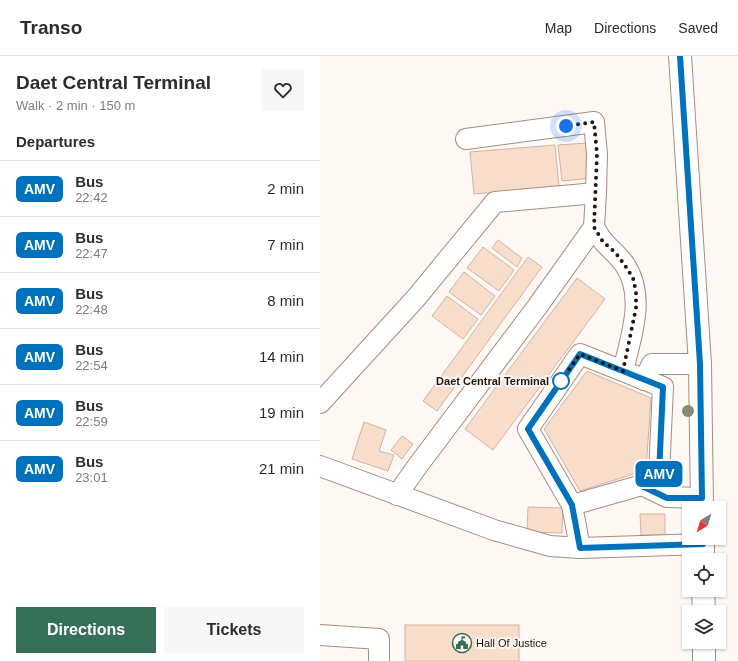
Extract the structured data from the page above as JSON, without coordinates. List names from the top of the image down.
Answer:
{
  "places": {
    "other": ["Daet Central Terminal"],
    "public building": ["Hall Of Justice"]
  },
  "lines": ["bus line AMV"],
  "north": "bottom left",
  "page": {
    "header": "Transo",
    "nav": ["Map", "Directions", "Saved"],
    "heading": [
      ["Daet Central Terminal", "Walk · 2 min · 150 m"],
      "Departures"
    ],
    "on_map": "AMV",
    "list": [
      {
        "mark": "AMV",
        "name": "Bus",
        "note": "22:42",
        "value": "2 min"
      },
      {
        "mark": "AMV",
        "name": "Bus",
        "note": "22:47",
        "value": "7 min"
      },
      {
        "mark": "AMV",
        "name": "Bus",
        "note": "22:48",
        "value": "8 min"
      },
      {
        "mark": "AMV",
        "name": "Bus",
        "note": "22:54",
        "value": "14 min"
      },
      {
        "mark": "AMV",
        "name": "Bus",
        "note": "22:59",
        "value": "19 min"
      },
      {
        "mark": "AMV",
        "name": "Bus",
        "note": "23:01",
        "value": "21 min"
      }
    ],
    "buttons": ["Directions", "Tickets"]
  }
}
